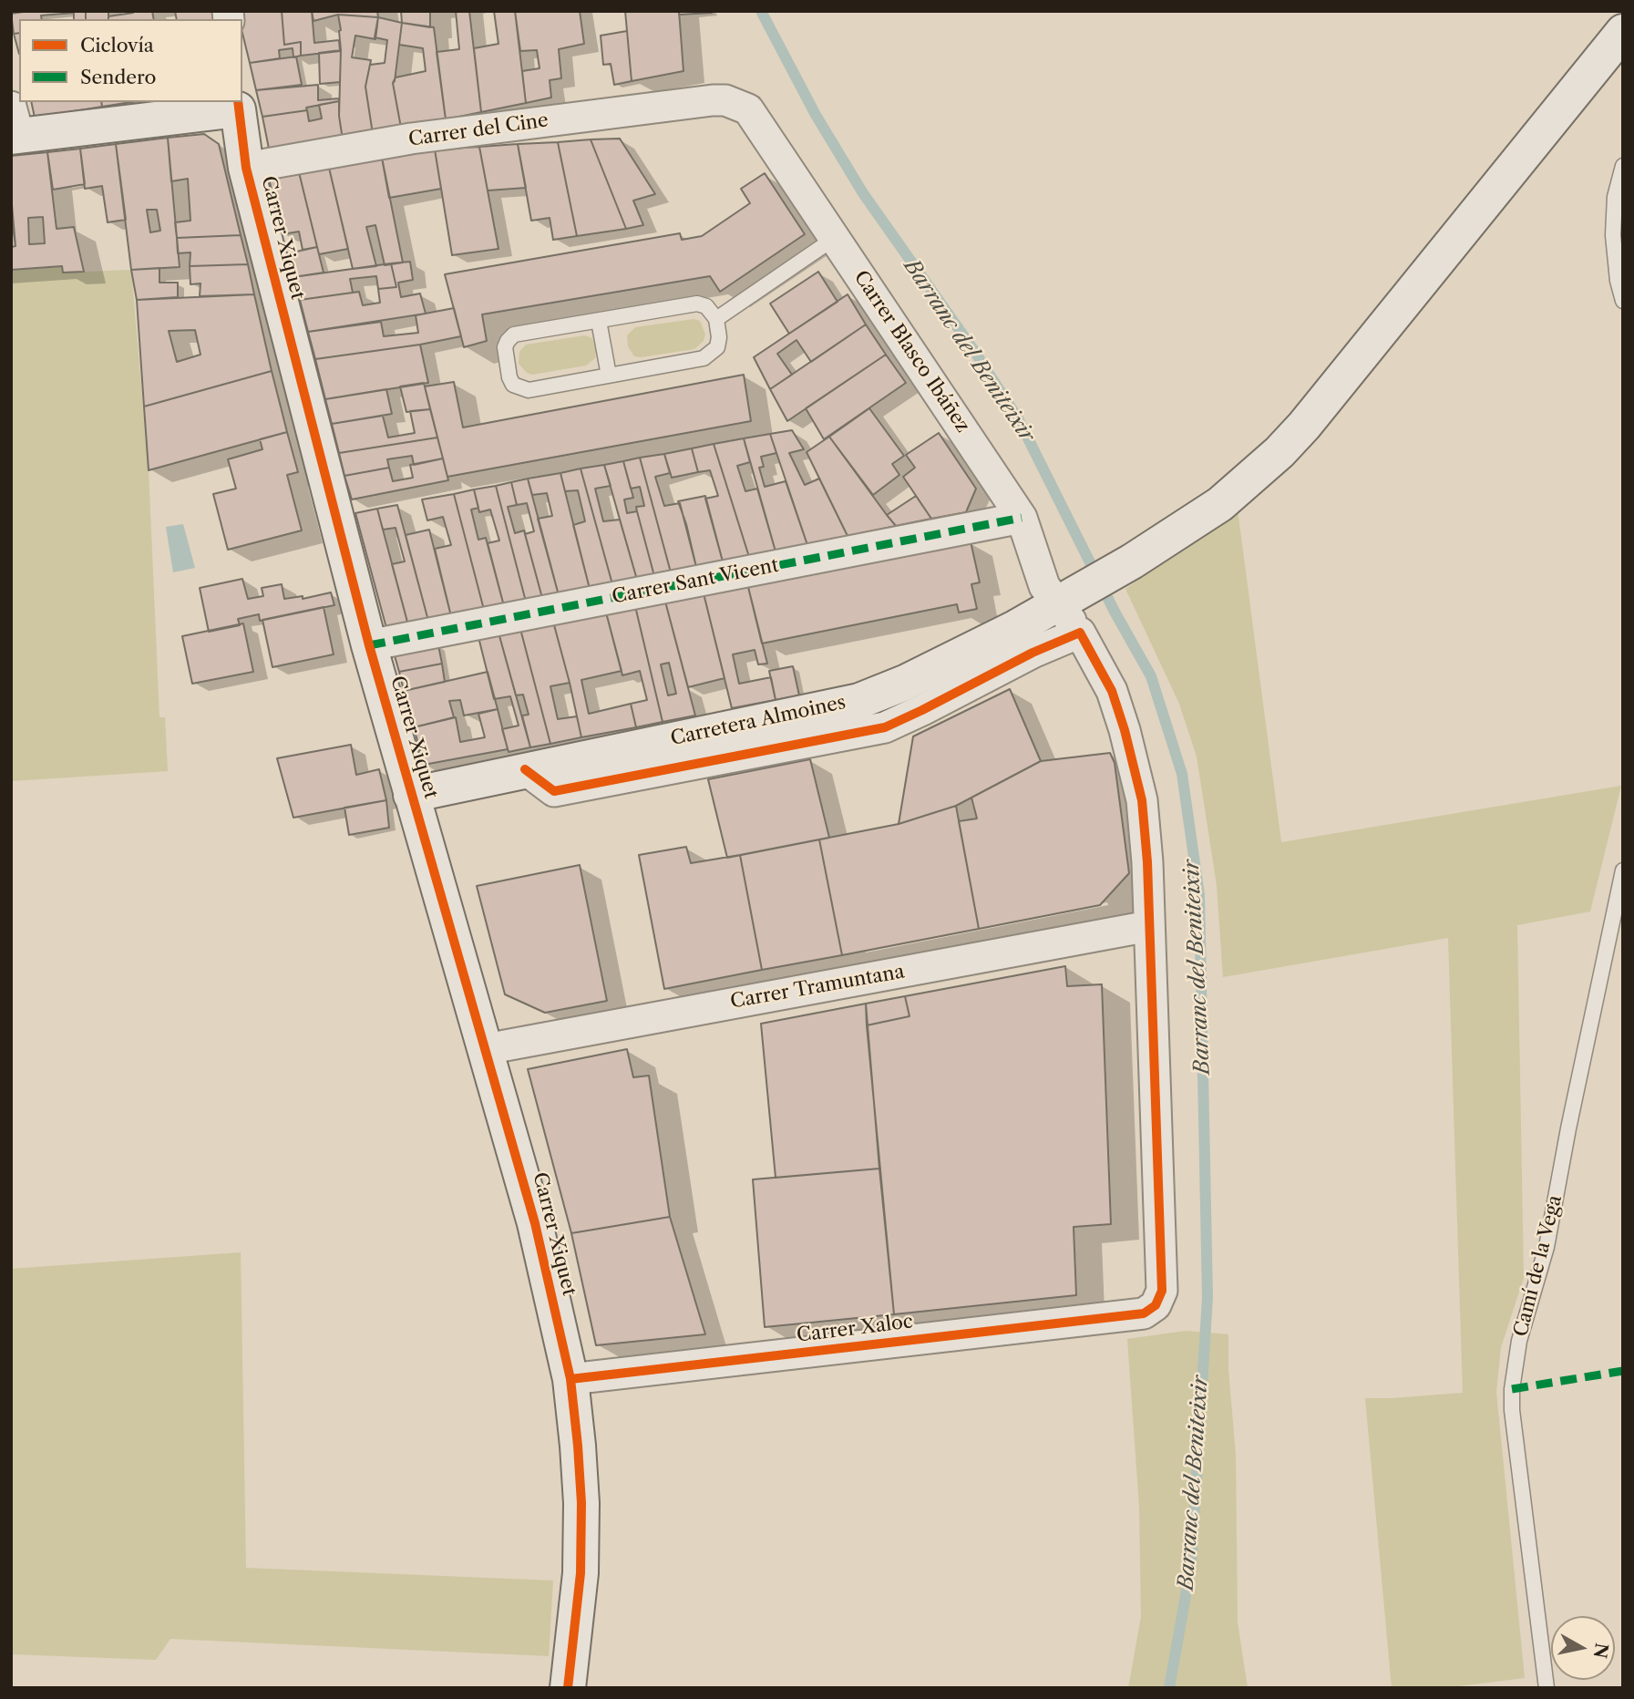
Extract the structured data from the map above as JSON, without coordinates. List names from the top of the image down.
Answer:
{
  "streets": {
    "street": [
      "Carrer del Cine",
      "Carrer Xiquet",
      "Carrer Blasco Ibáñez",
      "Carrer Sant Vicent",
      "Carretera Almoines",
      "Carrer Tramuntana",
      "Carrer Xaloc"
    ],
    "lane": ["Camí de la Vega"]
  },
  "crossings": [
    ["Carrer del Cine", "Carrer Xiquet"],
    ["Carrer del Cine", "Carrer Blasco Ibáñez"],
    ["Carrer Xiquet", "Carrer Sant Vicent"],
    ["Carrer Xiquet", "Carretera Almoines"],
    ["Carrer Xiquet", "Carrer Tramuntana"],
    ["Carrer Xiquet", "Carrer Xaloc"],
    ["Carrer Blasco Ibáñez", "Carrer Sant Vicent"],
    ["Carrer Blasco Ibáñez", "Carretera Almoines"],
    ["Carrer Blasco Ibáñez", "Carrer Tramuntana"],
    ["Carrer Blasco Ibáñez", "Carrer Xaloc"]
  ],
  "water": ["Barranc del Beniteixir"],
  "legend": ["Ciclovía", "Sendero"],
  "north": "right"
}
